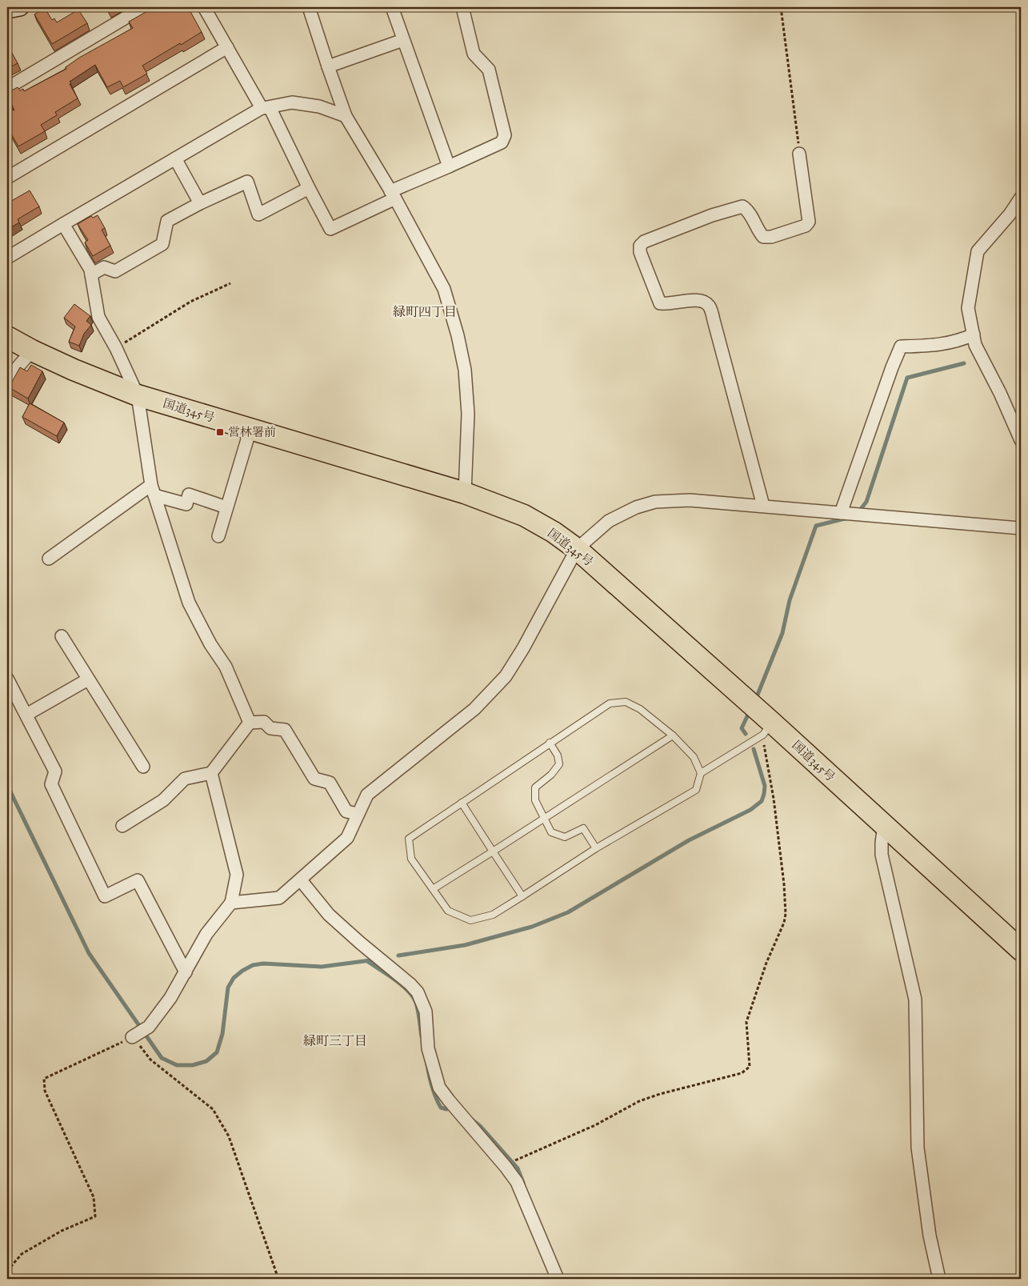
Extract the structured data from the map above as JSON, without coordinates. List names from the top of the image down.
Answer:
{
  "streets": {
    "highway": ["国道345号"]
  },
  "districts": ["緑町四丁目", "緑町三丁目"],
  "places": {
    "transit": ["営林署前"]
  }
}
